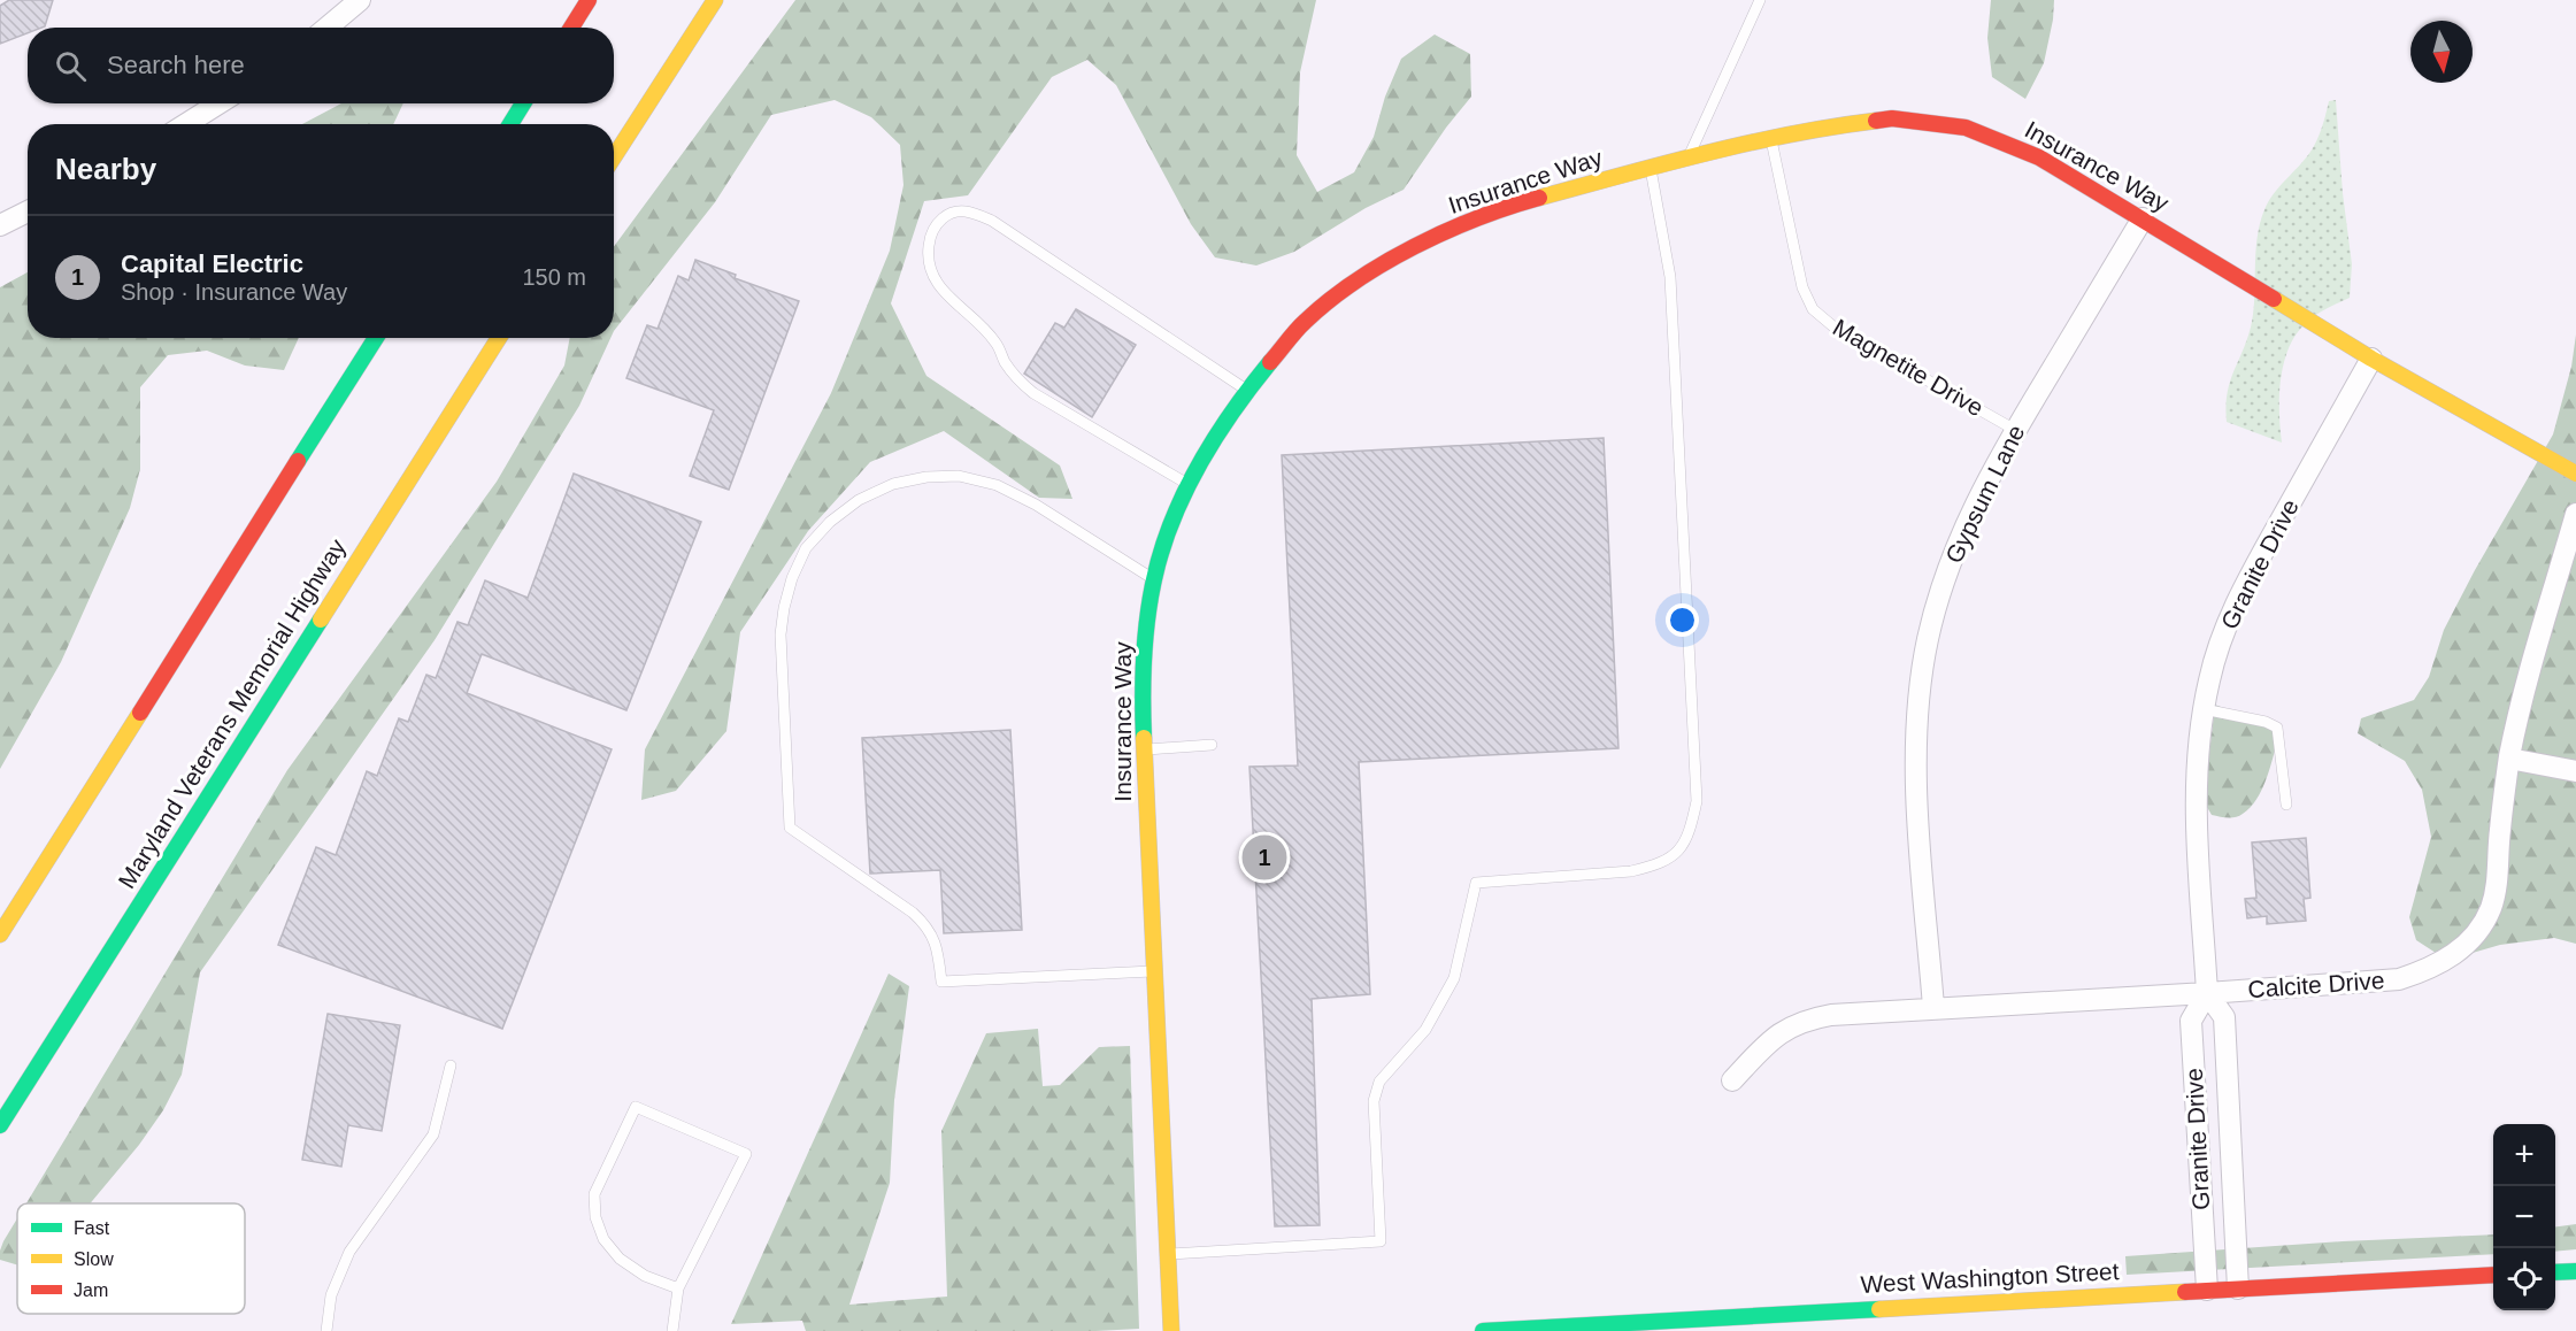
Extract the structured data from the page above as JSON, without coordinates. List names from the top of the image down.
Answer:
{
  "streets": {
    "main road": ["Insurance Way", "Maryland Veterans Memorial Highway", "West Washington Street"],
    "street": ["Gypsum Lane", "Granite Drive", "Calcite Drive"],
    "lane": ["Magnetite Drive"]
  },
  "crossings": [
    ["Insurance Way", "Magnetite Drive"],
    ["Insurance Way", "Gypsum Lane"],
    ["Insurance Way", "Granite Drive"],
    ["Magnetite Drive", "Gypsum Lane"],
    ["Gypsum Lane", "Calcite Drive"],
    ["Granite Drive", "Calcite Drive"],
    ["Granite Drive", "West Washington Street"]
  ],
  "legend": ["Fast", "Slow", "Jam"],
  "north": "bottom",
  "page": {
    "search": "Search here",
    "heading": "Nearby",
    "list": [
      {
        "mark": "1",
        "name": "Capital Electric",
        "note": "Shop · Insurance Way",
        "value": "150 m"
      }
    ],
    "pins": "1",
    "map_buttons": ["+", "−"]
  }
}
